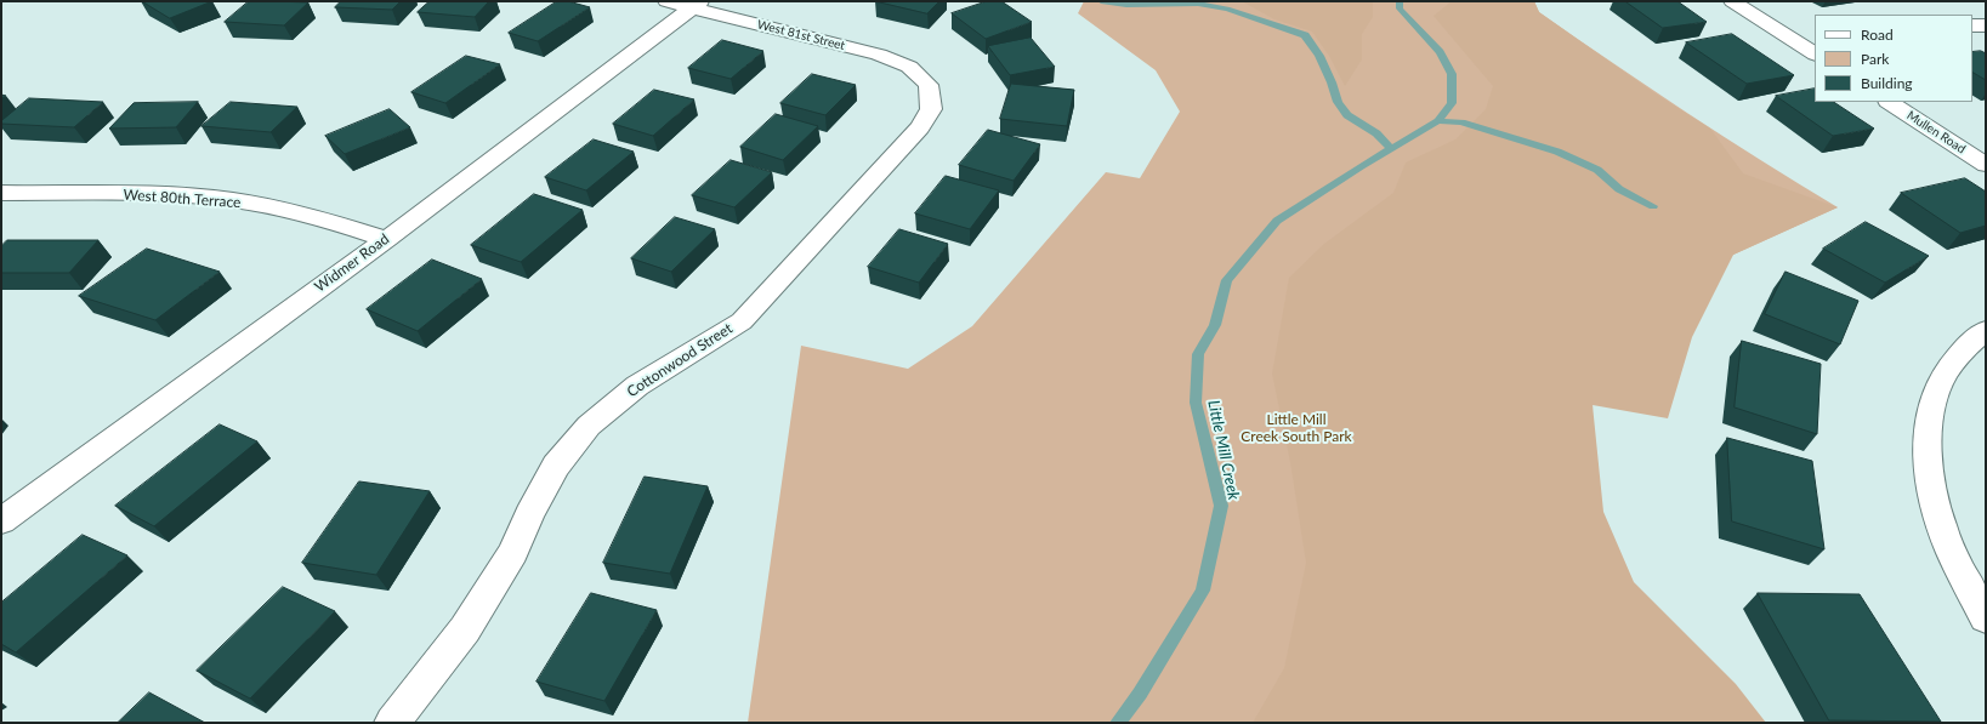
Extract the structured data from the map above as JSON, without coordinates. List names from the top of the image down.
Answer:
{
  "streets": {
    "street": [
      "West 81st Street",
      "Mullen Road",
      "West 80th Terrace",
      "Widmer Road",
      "Cottonwood Street"
    ]
  },
  "crossings": [
    ["West 81st Street", "Widmer Road"],
    ["West 81st Street", "Cottonwood Street"],
    ["West 80th Terrace", "Widmer Road"]
  ],
  "water": ["Little Mill Creek"],
  "parks": ["Little Mill Creek South Park"],
  "legend": ["Road", "Park", "Building"]
}
